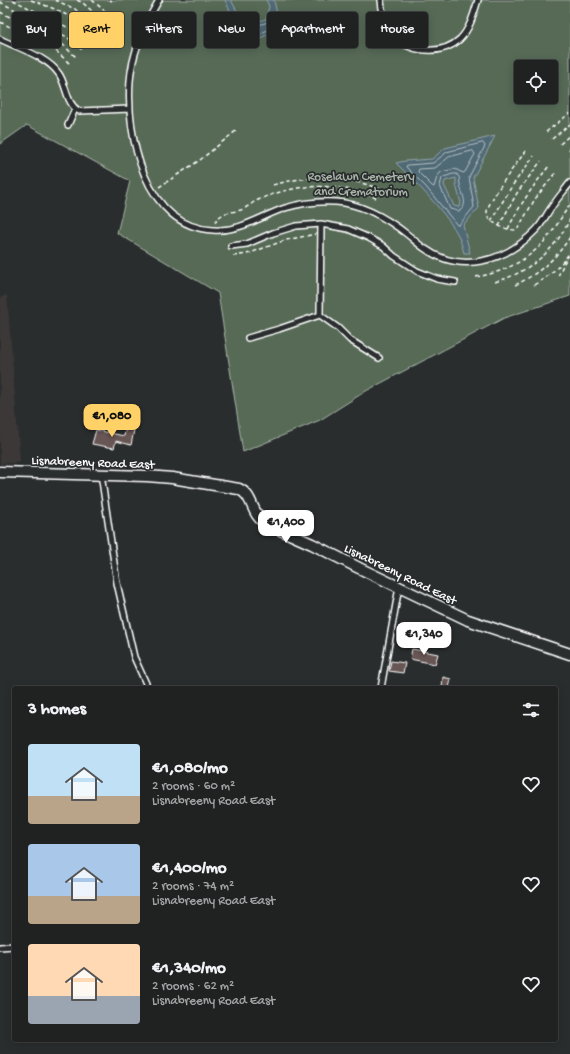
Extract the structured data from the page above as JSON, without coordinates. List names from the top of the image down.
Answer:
{
  "streets": {
    "street": ["Lisnabreeny Road East"]
  },
  "parks": ["Roselawn Cemetery and Crematorium"],
  "page": {
    "chip": [
      "Buy",
      "Rent",
      "Filters",
      "New",
      "Apartment",
      "House"
    ],
    "price": ["€1,080", "€1,400", "€1,340"],
    "heading": "3 homes",
    "list": [
      {
        "name": "€1,080/mo",
        "note": "2 rooms · 60 m² · Lisnabreeny Road East"
      },
      {
        "name": "€1,400/mo",
        "note": "2 rooms · 74 m² · Lisnabreeny Road East"
      },
      {
        "name": "€1,340/mo",
        "note": "2 rooms · 62 m² · Lisnabreeny Road East"
      }
    ]
  }
}
